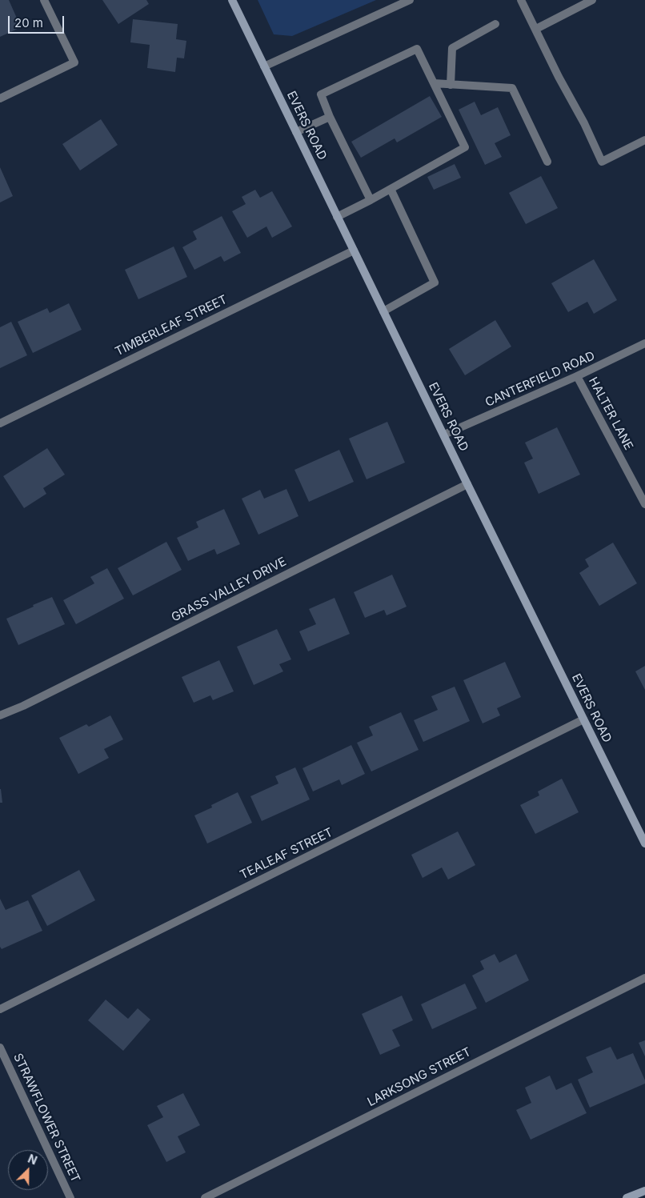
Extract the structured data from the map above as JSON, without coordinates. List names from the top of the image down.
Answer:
{
  "streets": {
    "main road": ["EVERS ROAD"],
    "street": [
      "TIMBERLEAF STREET",
      "CANTERFIELD ROAD",
      "HALTER LANE",
      "GRASS VALLEY DRIVE",
      "TEALEAF STREET",
      "LARKSONG STREET",
      "STRAWFLOWER STREET"
    ]
  },
  "crossings": [
    ["EVERS ROAD", "TIMBERLEAF STREET"],
    ["EVERS ROAD", "CANTERFIELD ROAD"],
    ["EVERS ROAD", "GRASS VALLEY DRIVE"],
    ["EVERS ROAD", "TEALEAF STREET"],
    ["CANTERFIELD ROAD", "HALTER LANE"]
  ],
  "scale_bar": "20 m",
  "north": "top right"
}
